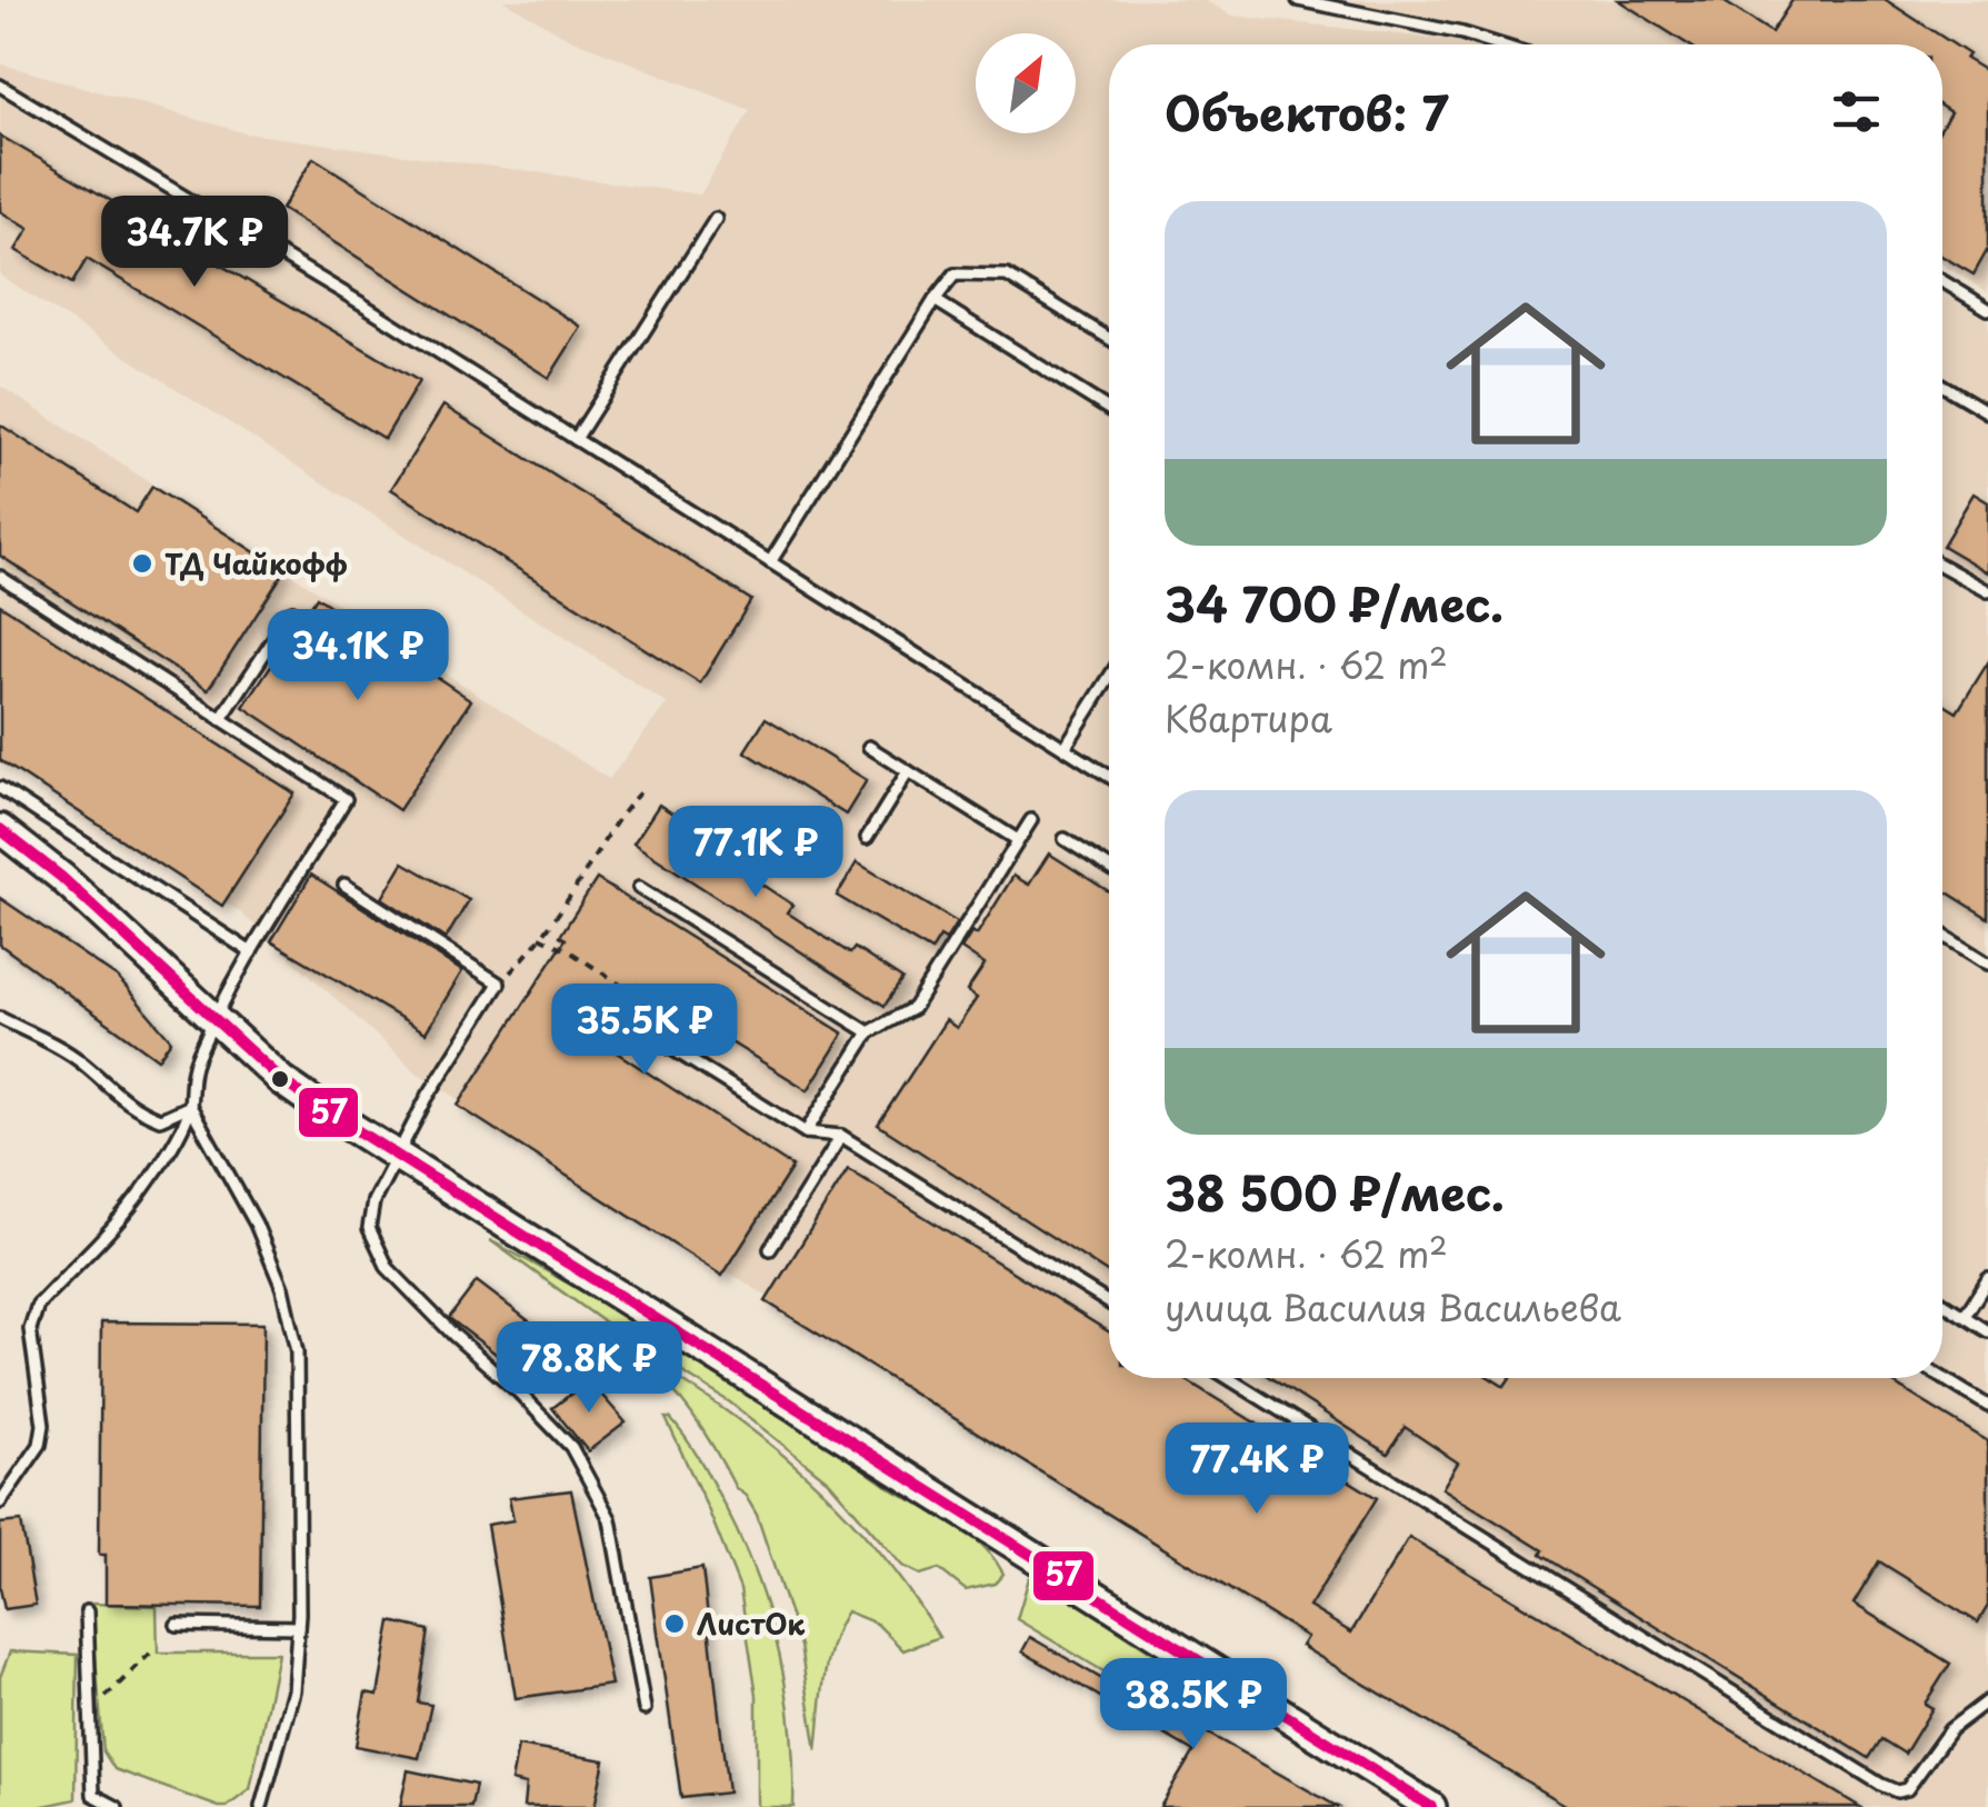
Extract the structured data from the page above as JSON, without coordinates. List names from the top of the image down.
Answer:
{
  "places": ["ТД Чайкофф", "ЛистОк"],
  "lines": ["transit line 57"],
  "north": "top right",
  "page": {
    "heading": "Объектов: 7",
    "list": [
      {
        "name": "34 700 ₽/мес.",
        "note": "2-комн. · 62 m² · Квартира"
      },
      {
        "name": "38 500 ₽/мес.",
        "note": "2-комн. · 62 m² · улица Василия Васильева"
      }
    ],
    "price": [
      "34.7K ₽",
      "34.1K ₽",
      "77.1K ₽",
      "35.5K ₽",
      "78.8K ₽",
      "77.4K ₽",
      "38.5K ₽"
    ]
  }
}
